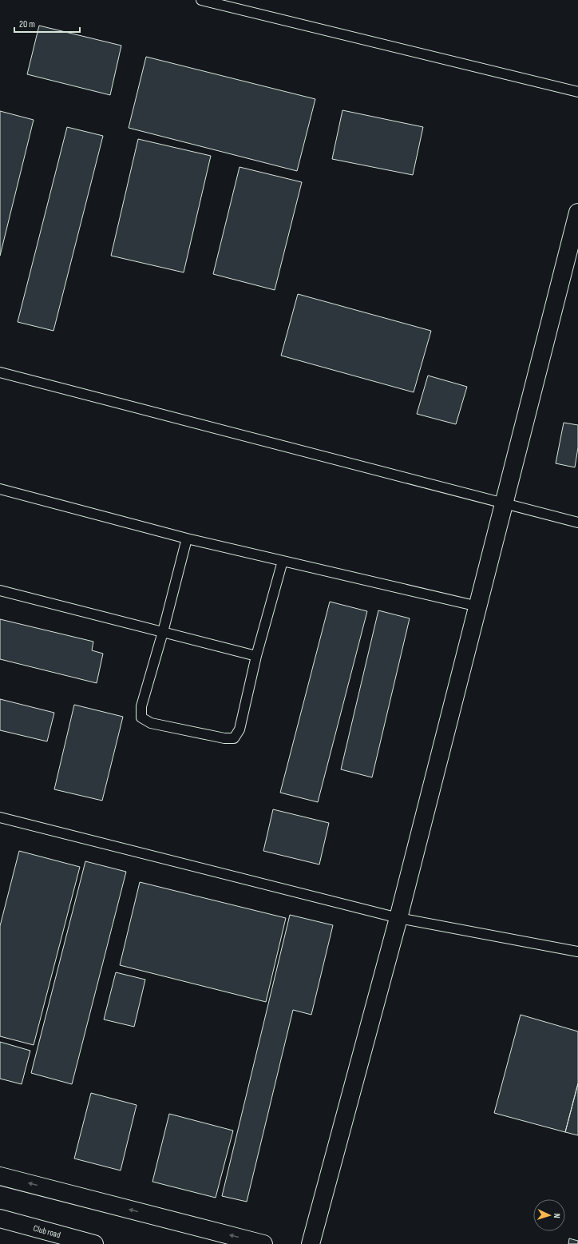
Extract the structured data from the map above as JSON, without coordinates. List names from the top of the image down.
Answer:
{
  "streets": {
    "street": ["Club road"]
  },
  "scale_bar": "20 m",
  "north": "right"
}
